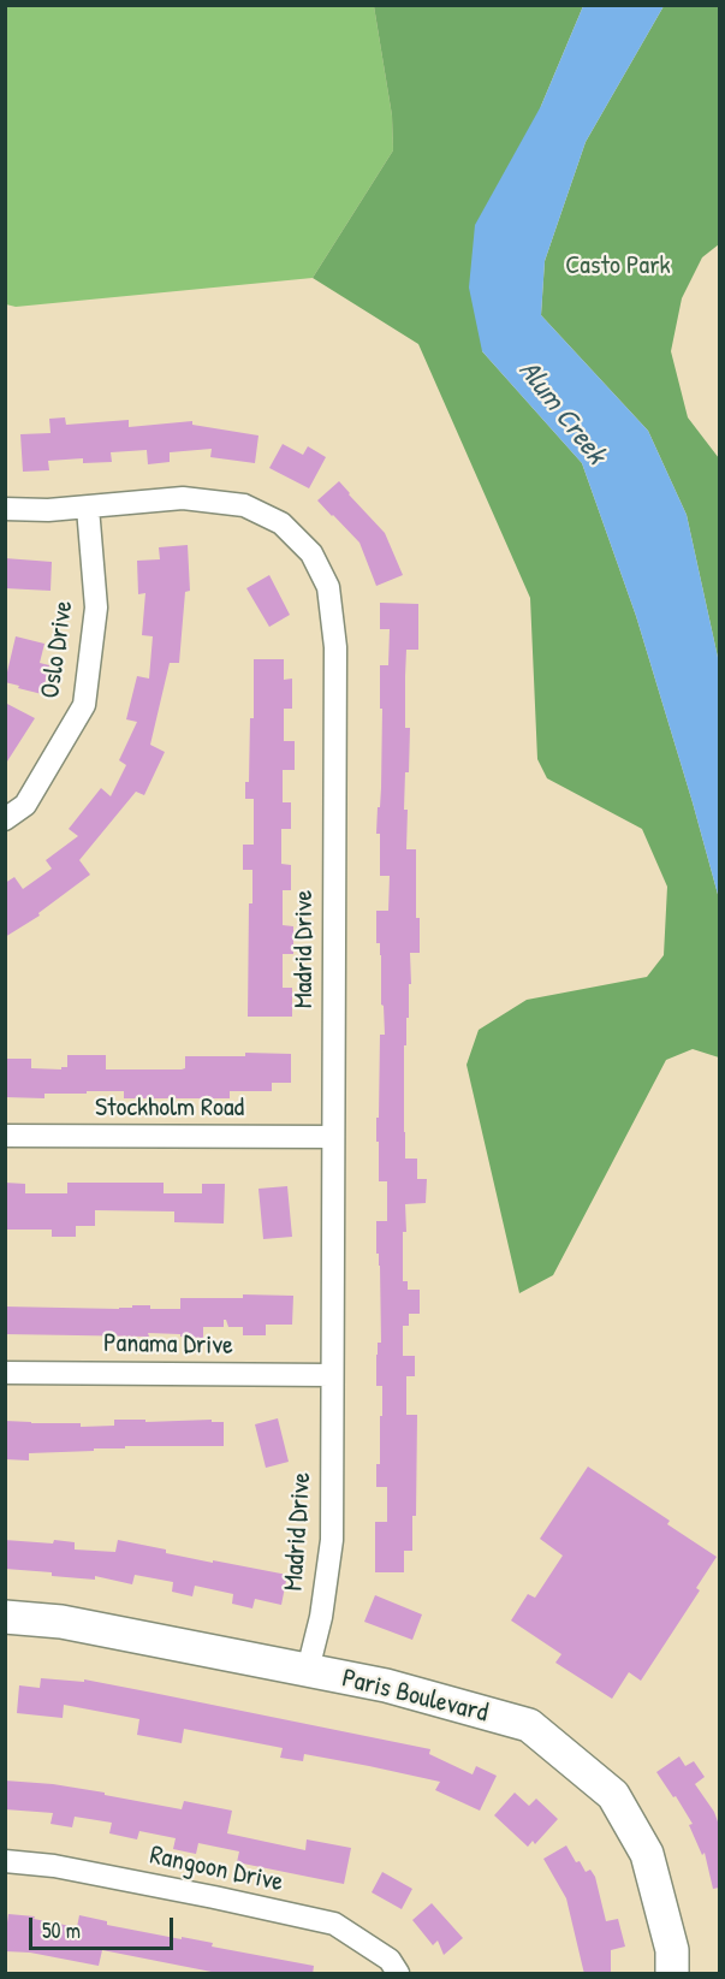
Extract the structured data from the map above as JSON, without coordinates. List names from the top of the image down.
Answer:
{
  "streets": {
    "street": [
      "Oslo Drive",
      "Madrid Drive",
      "Stockholm Road",
      "Panama Drive",
      "Paris Boulevard",
      "Rangoon Drive"
    ]
  },
  "crossings": [
    ["Oslo Drive", "Madrid Drive"],
    ["Madrid Drive", "Stockholm Road"],
    ["Madrid Drive", "Panama Drive"],
    ["Madrid Drive", "Paris Boulevard"]
  ],
  "water": ["Alum Creek"],
  "parks": ["Casto Park"],
  "scale_bar": "50 m"
}
